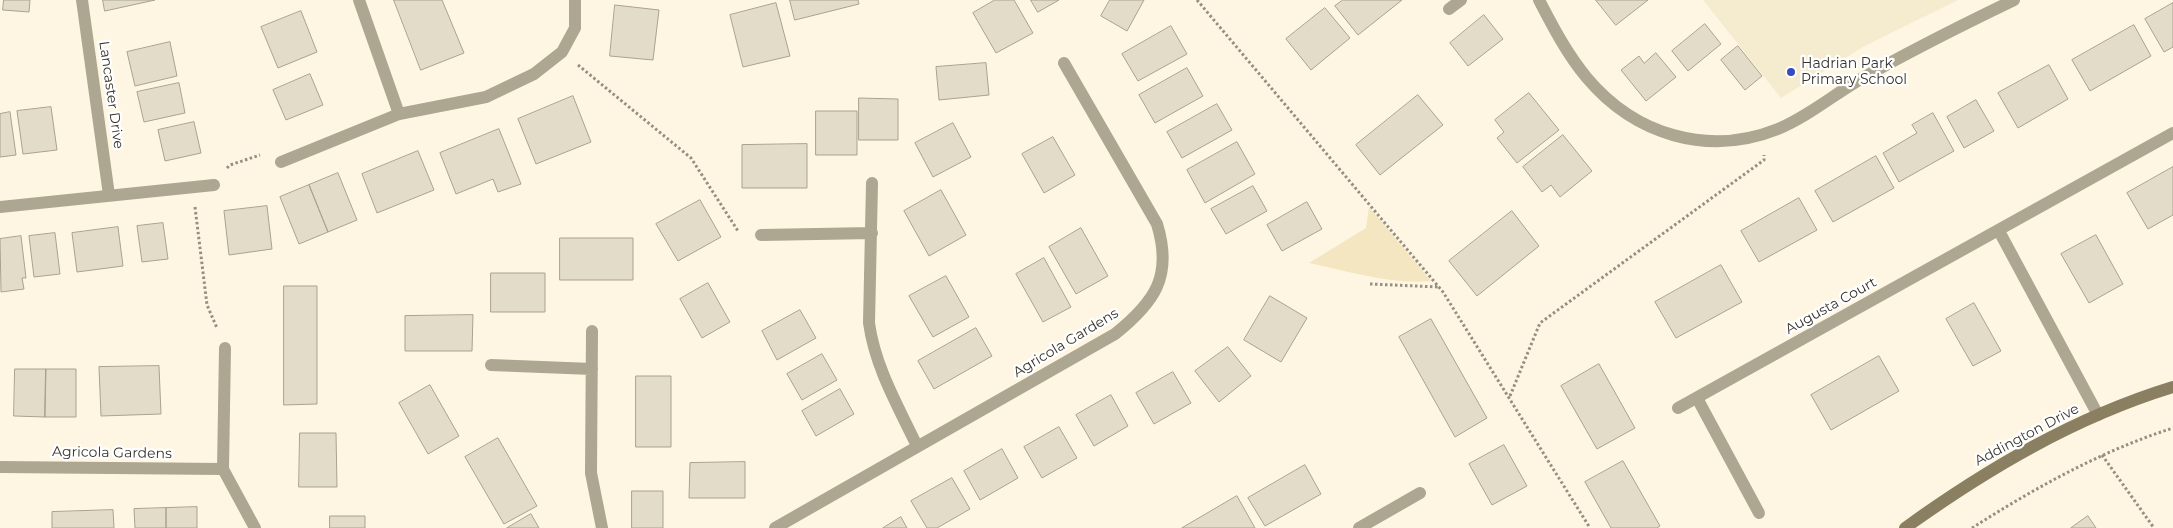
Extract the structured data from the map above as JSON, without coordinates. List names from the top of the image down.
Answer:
{
  "streets": {
    "street": [
      "Lancaster Drive",
      "Augusta Court",
      "Agricola Gardens",
      "Addington Drive"
    ]
  },
  "places": ["Hadrian Park Primary School"]
}
